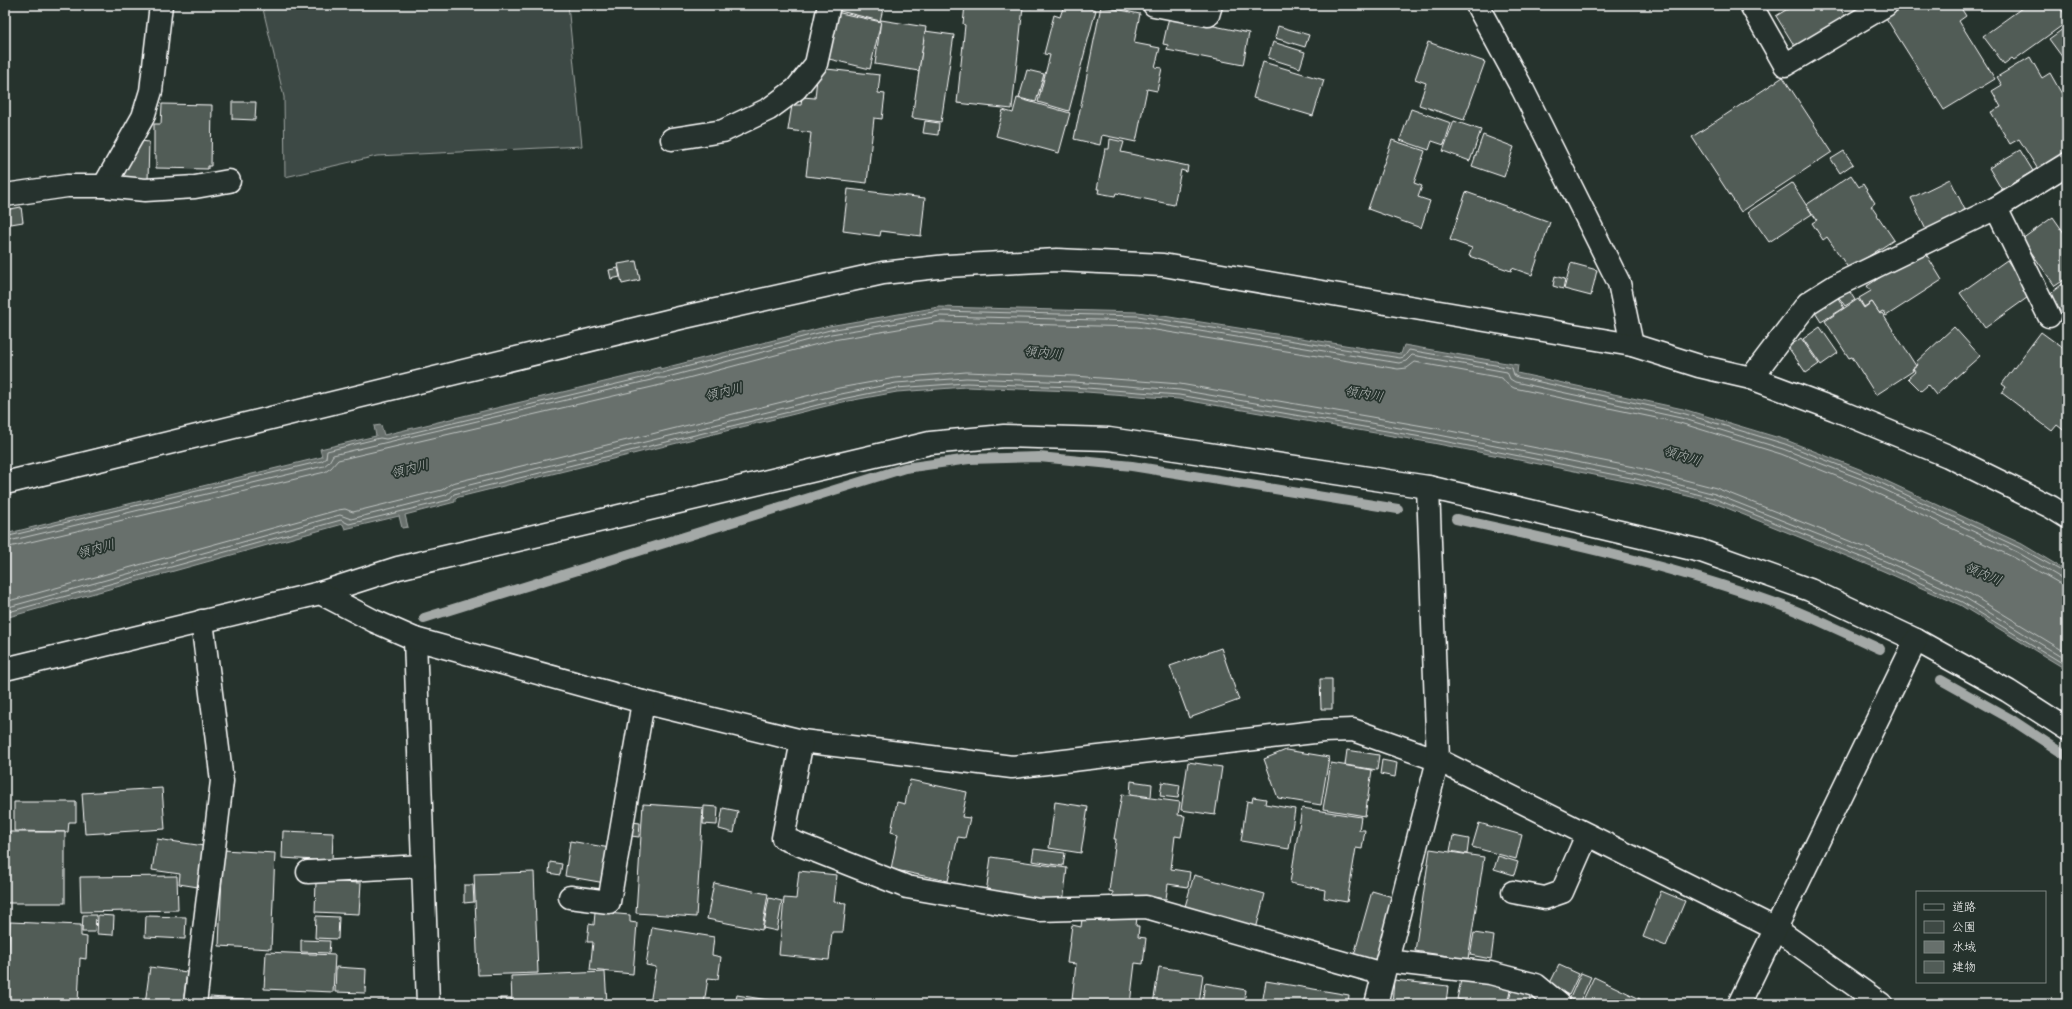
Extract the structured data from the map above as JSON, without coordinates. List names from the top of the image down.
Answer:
{
  "water": ["領内川"],
  "legend": [
    "道路",
    "公園",
    "水域",
    "建物"
  ]
}
